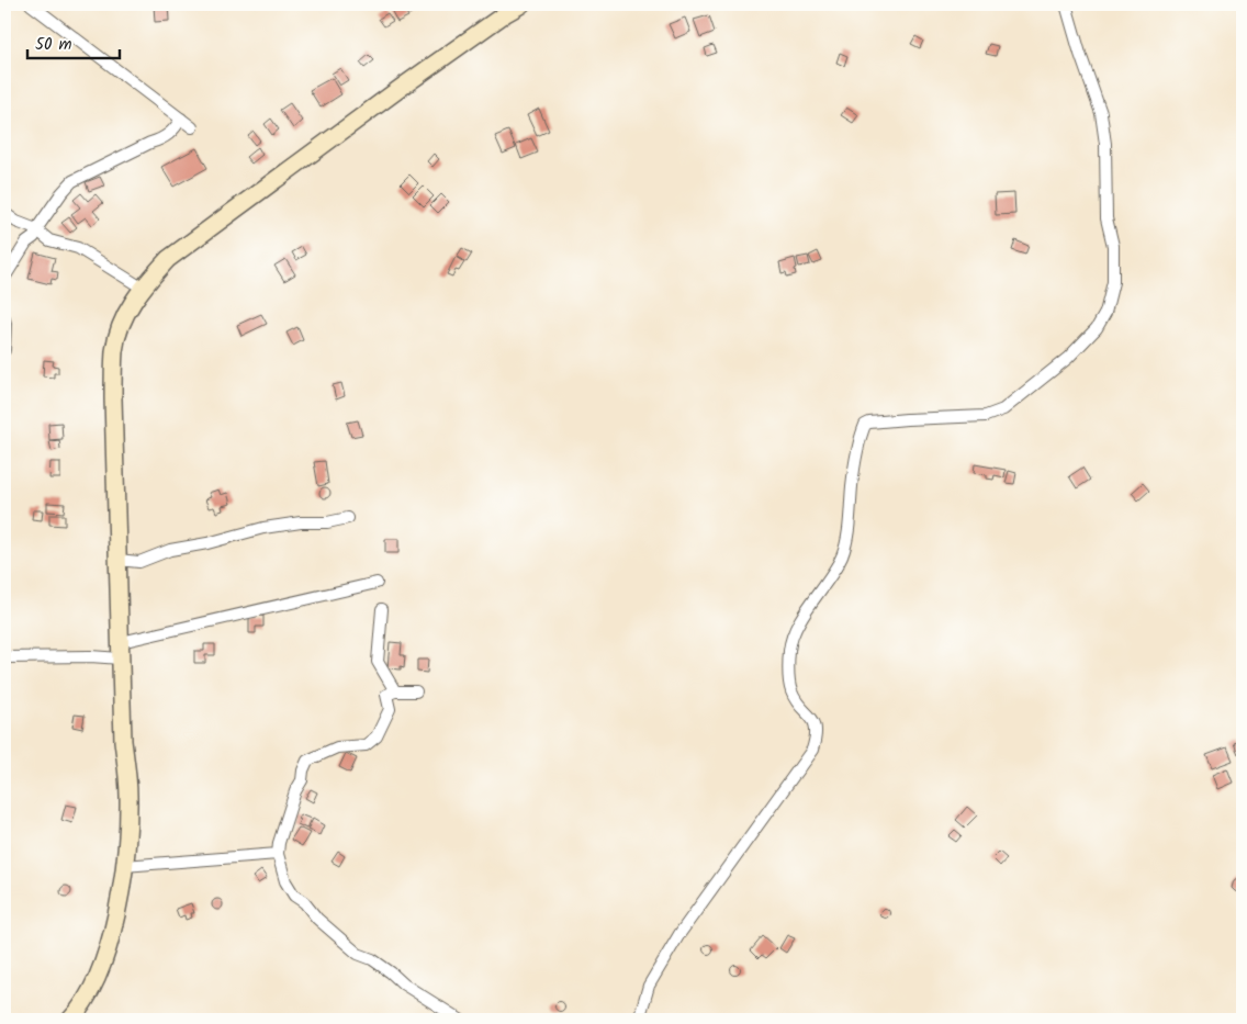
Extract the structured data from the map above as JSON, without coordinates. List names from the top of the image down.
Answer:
{
  "scale_bar": "50 m"
}
